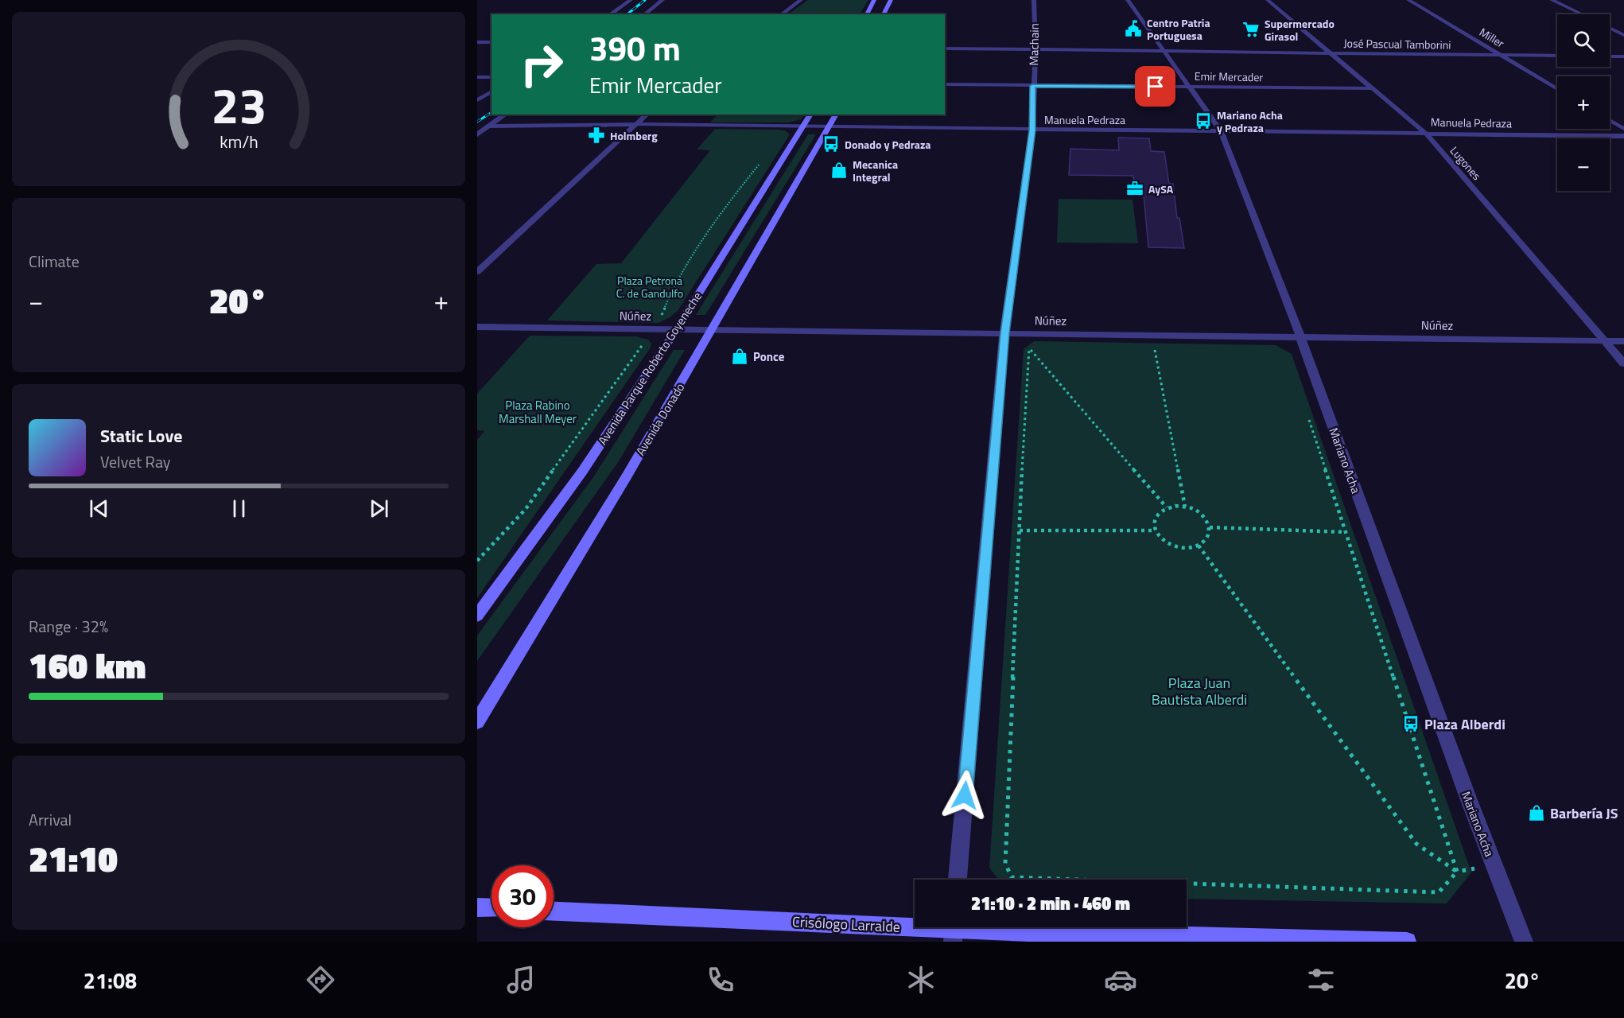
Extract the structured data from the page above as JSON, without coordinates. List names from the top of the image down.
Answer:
{
  "streets": {
    "main road": ["Avenida Parque Roberto Goyeneche", "Avenida Donado", "Crisólogo Larralde"],
    "street": [
      "Miller",
      "José Pascual Tamborini",
      "Machain",
      "Emir Mercader",
      "Manuela Pedraza",
      "Lugones",
      "Núñez",
      "Mariano Acha"
    ]
  },
  "crossings": [
    ["Miller", "José Pascual Tamborini"],
    ["José Pascual Tamborini", "Machain"],
    ["José Pascual Tamborini", "Lugones"],
    ["José Pascual Tamborini", "Mariano Acha"],
    ["Machain", "Emir Mercader"],
    ["Machain", "Manuela Pedraza"],
    ["Machain", "Núñez"],
    ["Emir Mercader", "Lugones"],
    ["Emir Mercader", "Mariano Acha"],
    ["Manuela Pedraza", "Lugones"],
    ["Manuela Pedraza", "Avenida Parque Roberto Goyeneche"],
    ["Manuela Pedraza", "Avenida Donado"],
    ["Manuela Pedraza", "Mariano Acha"],
    ["Lugones", "Núñez"],
    ["Núñez", "Avenida Parque Roberto Goyeneche"],
    ["Núñez", "Avenida Donado"],
    ["Núñez", "Mariano Acha"]
  ],
  "parks": ["Plaza Petrona C. de Gandulfo", "Plaza Rabino Marshall Meyer", "Plaza Juan Bautista Alberdi"],
  "places": {
    "public building": ["Centro Patria Portuguesa"],
    "supermarket": ["Supermercado Girasol"],
    "bus stop": ["Mariano Acha y Pedraza", "Donado y Pedraza", "Plaza Alberdi"],
    "pharmacy": ["Holmberg"],
    "shop": ["Mecanica Integral", "Ponce", "Barbería JS"],
    "office": ["AySA"]
  },
  "page": {
    "map_buttons": ["+", "−"],
    "turn": ["390 m", "Emir Mercader"],
    "tile": [
      "Climate",
      ["Range · 32%", "160 km"],
      ["Arrival", "21:10"]
    ],
    "heat": ["−", "20°", "+"],
    "song": ["Static Love", "Velvet Ray"],
    "limit": "30",
    "trip": "21:10 · 2 min · 460 m",
    "tabs": ["21:08", "20°"],
    "gauge": ["23", "km/h"]
  }
}
